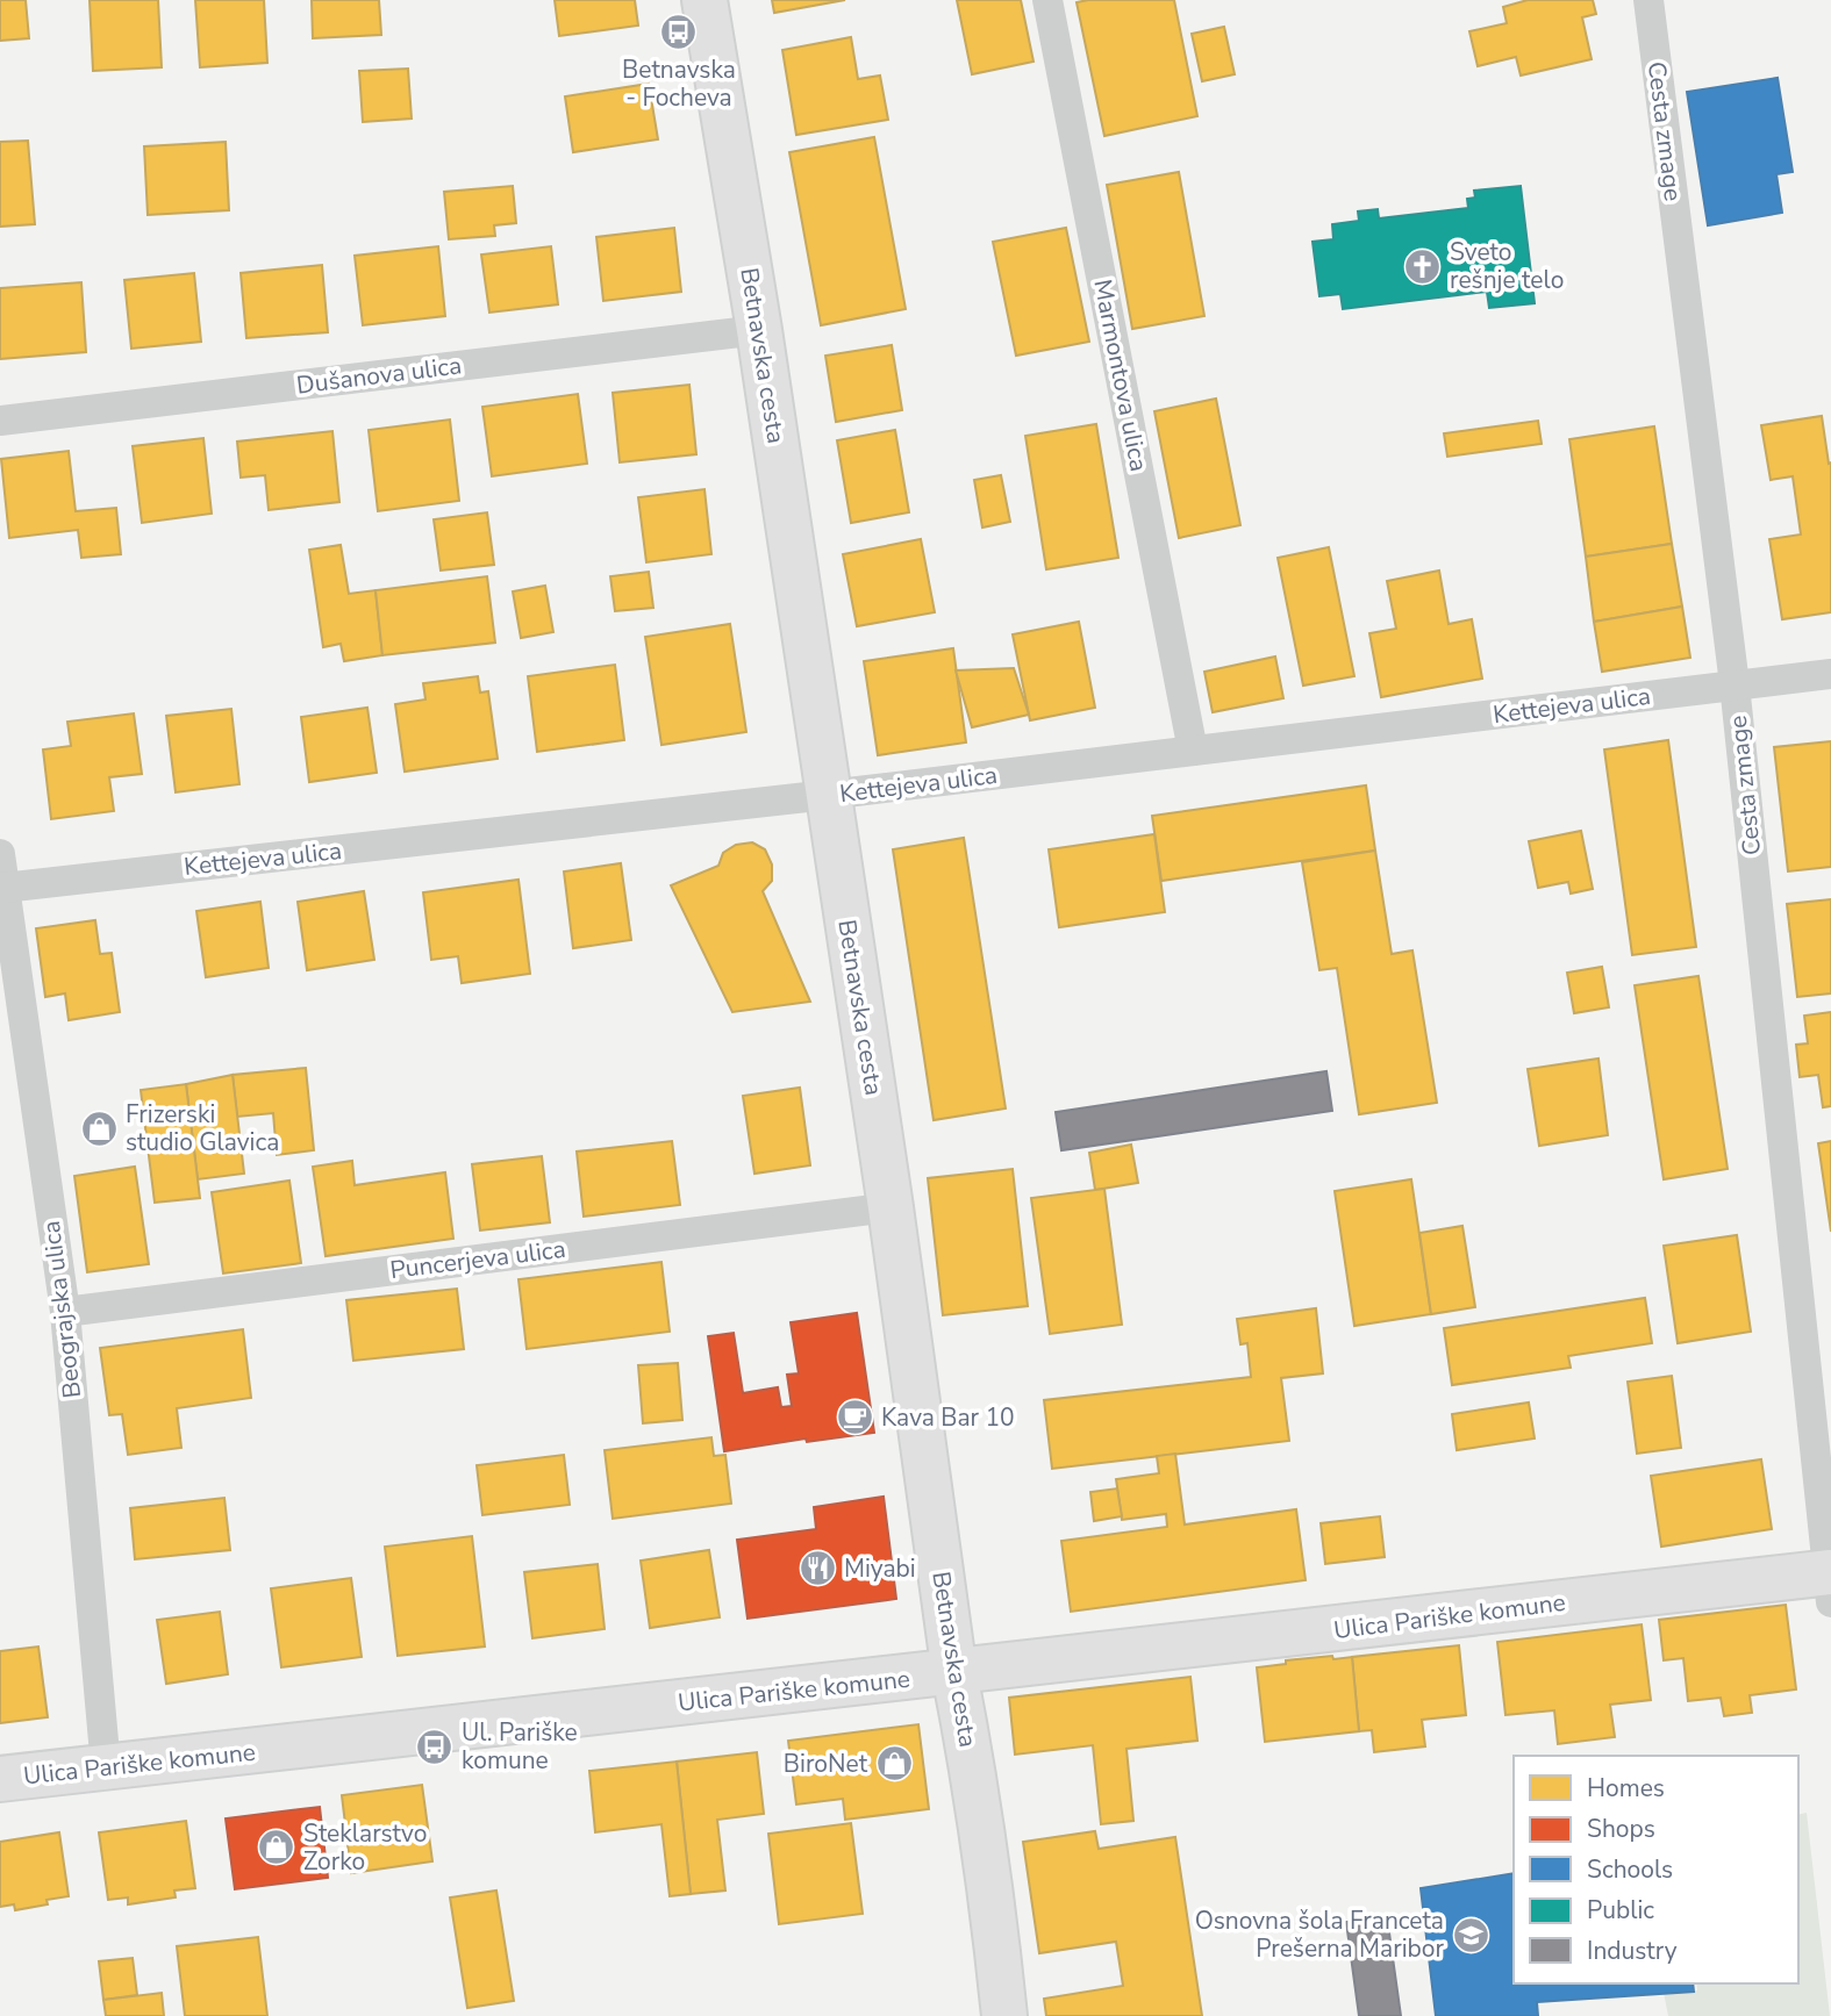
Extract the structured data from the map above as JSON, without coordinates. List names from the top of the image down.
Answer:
{
  "streets": {
    "street": [
      "Cesta zmage",
      "Betnavska cesta",
      "Dušanova ulica",
      "Marmontova ulica",
      "Kettejeva ulica",
      "Puncerjeva ulica",
      "Beograjska ulica",
      "Ulica Pariške komune"
    ]
  },
  "crossings": [
    ["Cesta zmage", "Kettejeva ulica"],
    ["Cesta zmage", "Ulica Pariške komune"],
    ["Betnavska cesta", "Dušanova ulica"],
    ["Betnavska cesta", "Kettejeva ulica"],
    ["Betnavska cesta", "Puncerjeva ulica"],
    ["Betnavska cesta", "Ulica Pariške komune"],
    ["Marmontova ulica", "Kettejeva ulica"],
    ["Kettejeva ulica", "Beograjska ulica"],
    ["Puncerjeva ulica", "Beograjska ulica"],
    ["Beograjska ulica", "Ulica Pariške komune"]
  ],
  "places": {
    "bus stop": ["Betnavska - Focheva", "Ul. Pariške komune"],
    "church": ["Sveto rešnje telo"],
    "shop": ["Frizerski studio Glavica", "BiroNet", "Steklarstvo Zorko"],
    "cafe": ["Kava Bar 10"],
    "restaurant": ["Miyabi"],
    "school or university": ["Osnovna šola Franceta Prešerna Maribor"]
  },
  "legend": [
    "Homes",
    "Shops",
    "Schools",
    "Public",
    "Industry"
  ]
}
